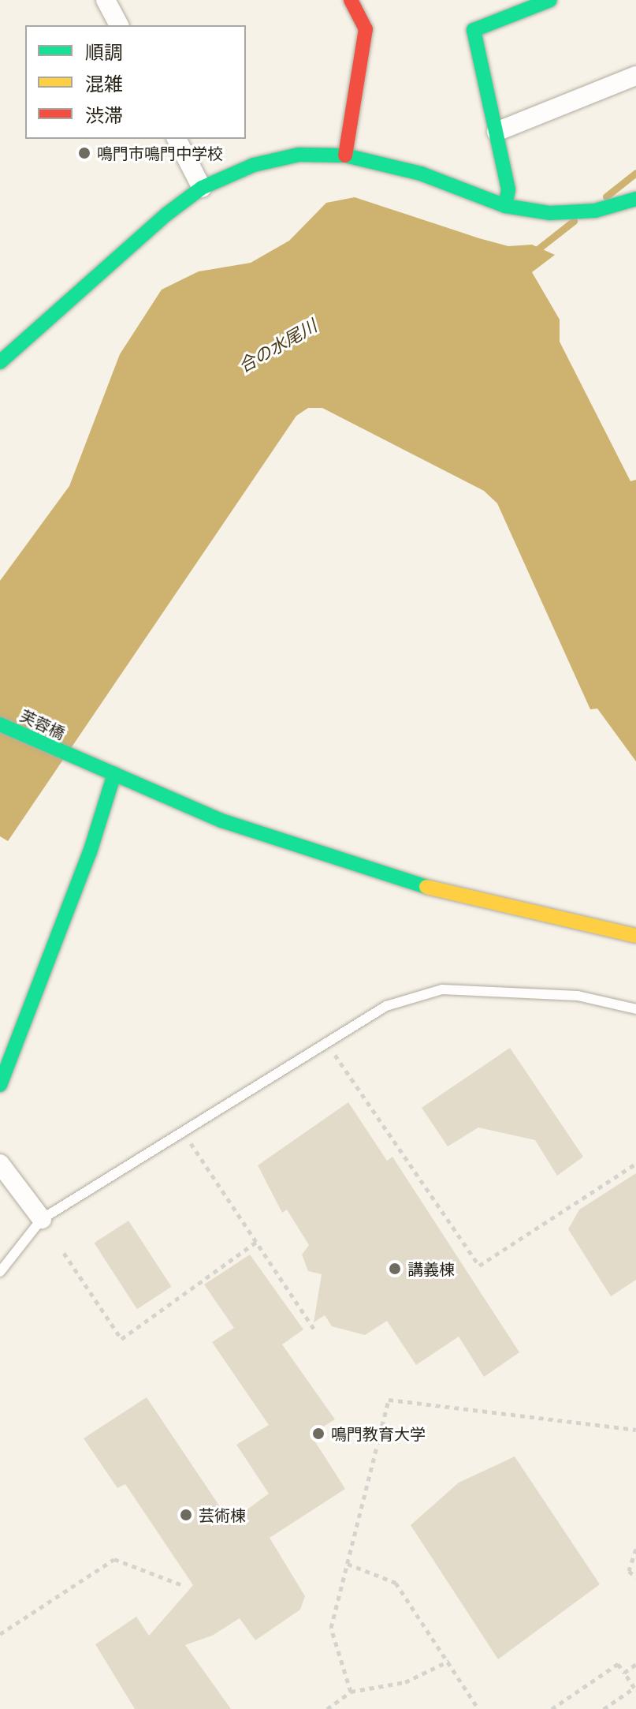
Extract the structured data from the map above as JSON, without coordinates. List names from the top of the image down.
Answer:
{
  "streets": {
    "street": ["芙蓉橋"]
  },
  "water": ["合の水尾川"],
  "places": [
    "鳴門市鳴門中学校",
    "講義棟",
    "鳴門教育大学",
    "芸術棟"
  ],
  "legend": ["順調", "混雑", "渋滞"]
}
